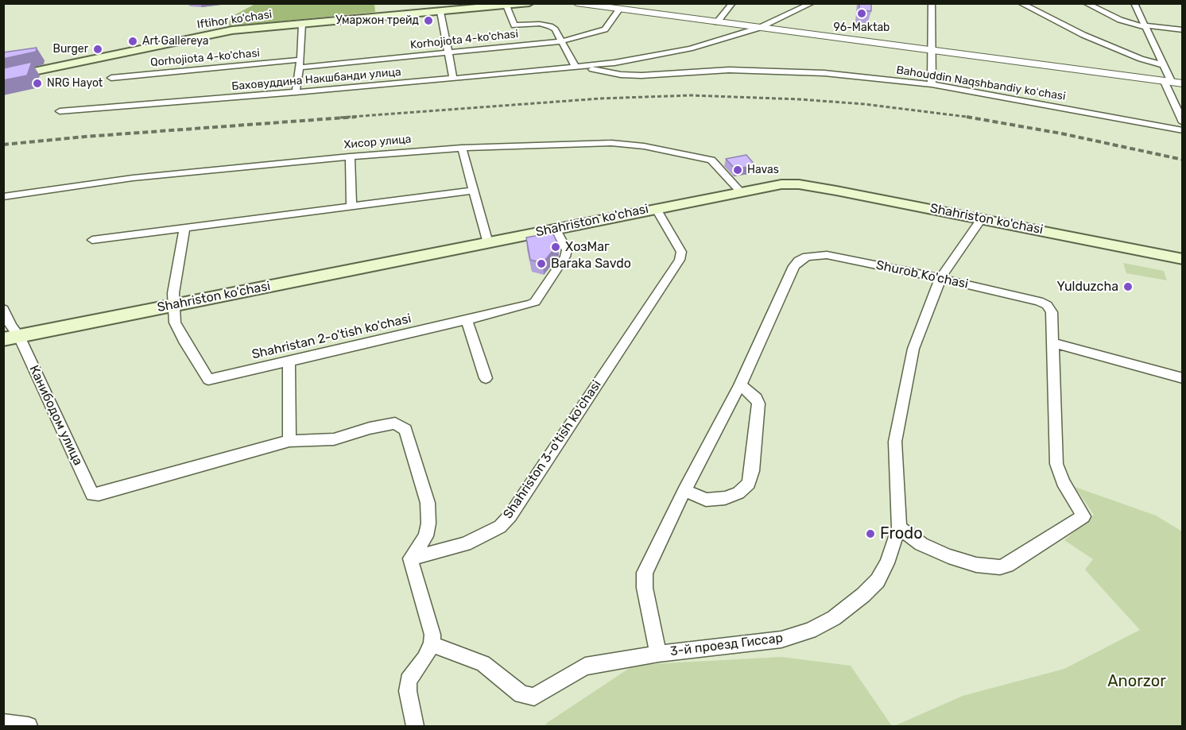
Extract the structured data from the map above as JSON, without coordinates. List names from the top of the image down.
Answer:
{
  "streets": {
    "main road": ["Iftihor ko'chasi", "Shahriston ko'chasi"],
    "street": [
      "Korhojiota 4-ko'chasi",
      "Qorhojiota 4-ko'chasi",
      "Баховуддина Накшбанди улица",
      "Bahouddin Naqshbandiy koʻchasi",
      "Хисор улица",
      "Shurob Ko'chasi",
      "Shahristan 2-o'tish ko'chasi",
      "Канибодом улица",
      "Shahriston 3-o'tish ko'chasi",
      "3-й проезд Гиссар"
    ]
  },
  "crossings": [
    ["Korhojiota 4-ko'chasi", "Qorhojiota 4-ko'chasi"],
    ["Баховуддина Накшбанди улица", "Bahouddin Naqshbandiy koʻchasi"],
    ["Хисор улица", "Shahriston ko'chasi"],
    ["Shahriston ko'chasi", "Shahristan 2-o'tish ko'chasi"],
    ["Shahriston ko'chasi", "Канибодом улица"],
    ["Shahriston ko'chasi", "Shahriston 3-o'tish ko'chasi"],
    ["Shahriston ko'chasi", "3-й проезд Гиссар"],
    ["Shurob Ko'chasi", "3-й проезд Гиссар"]
  ],
  "parks": ["Anorzor"],
  "places": [
    "96-Maktab",
    "Умаржон трейд",
    "Art Gallereya",
    "Burger",
    "NRG Hayot",
    "Havas",
    "ХозМаг",
    "Baraka Savdo",
    "Yulduzcha",
    "Frodo"
  ]
}
